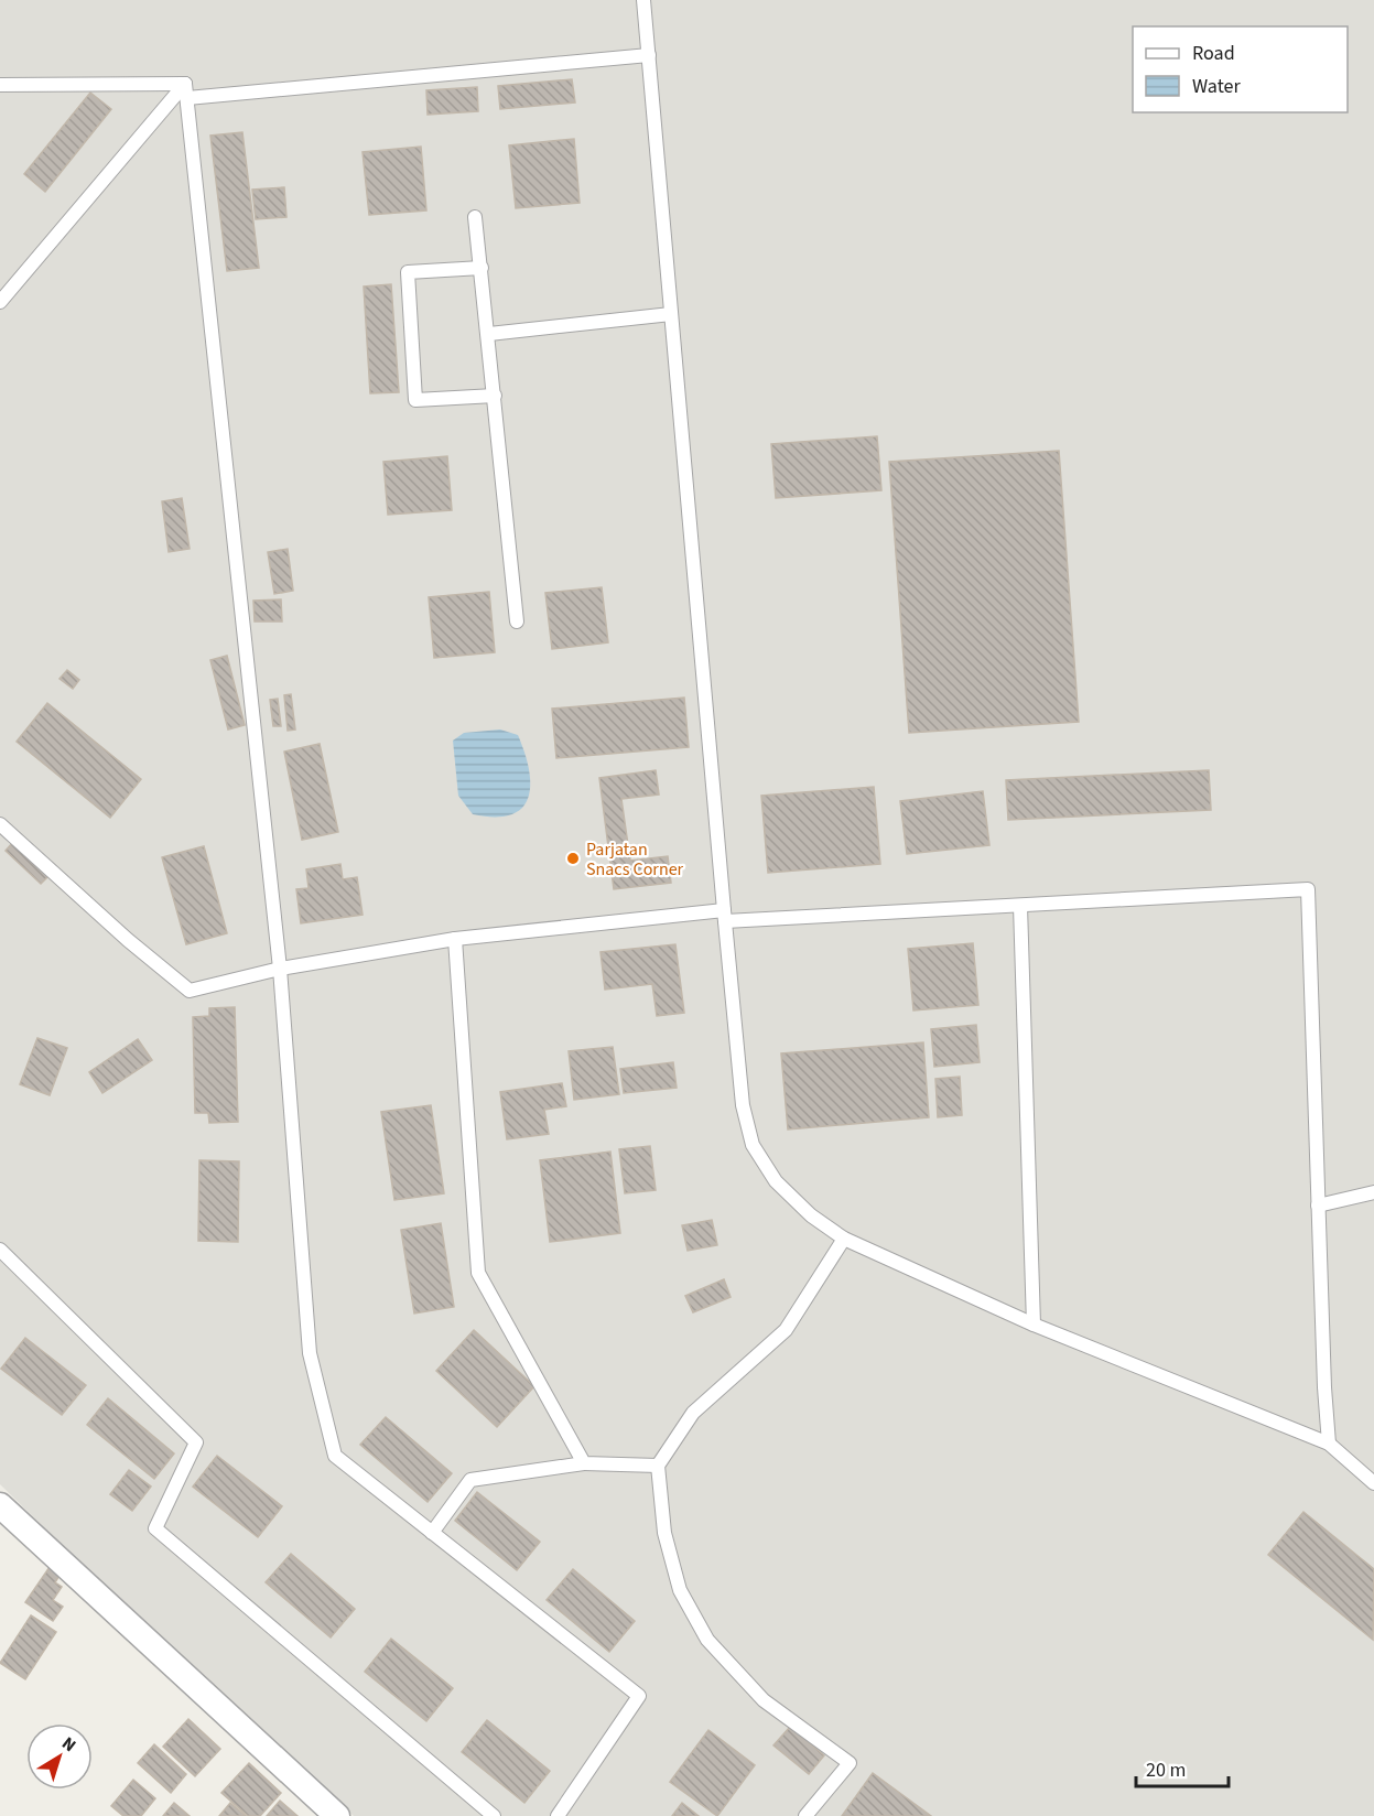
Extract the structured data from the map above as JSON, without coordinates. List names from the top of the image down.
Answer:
{
  "places": ["Parjatan Snacs Corner"],
  "legend": ["Road", "Water"],
  "scale_bar": "20 m",
  "north": "top right"
}
